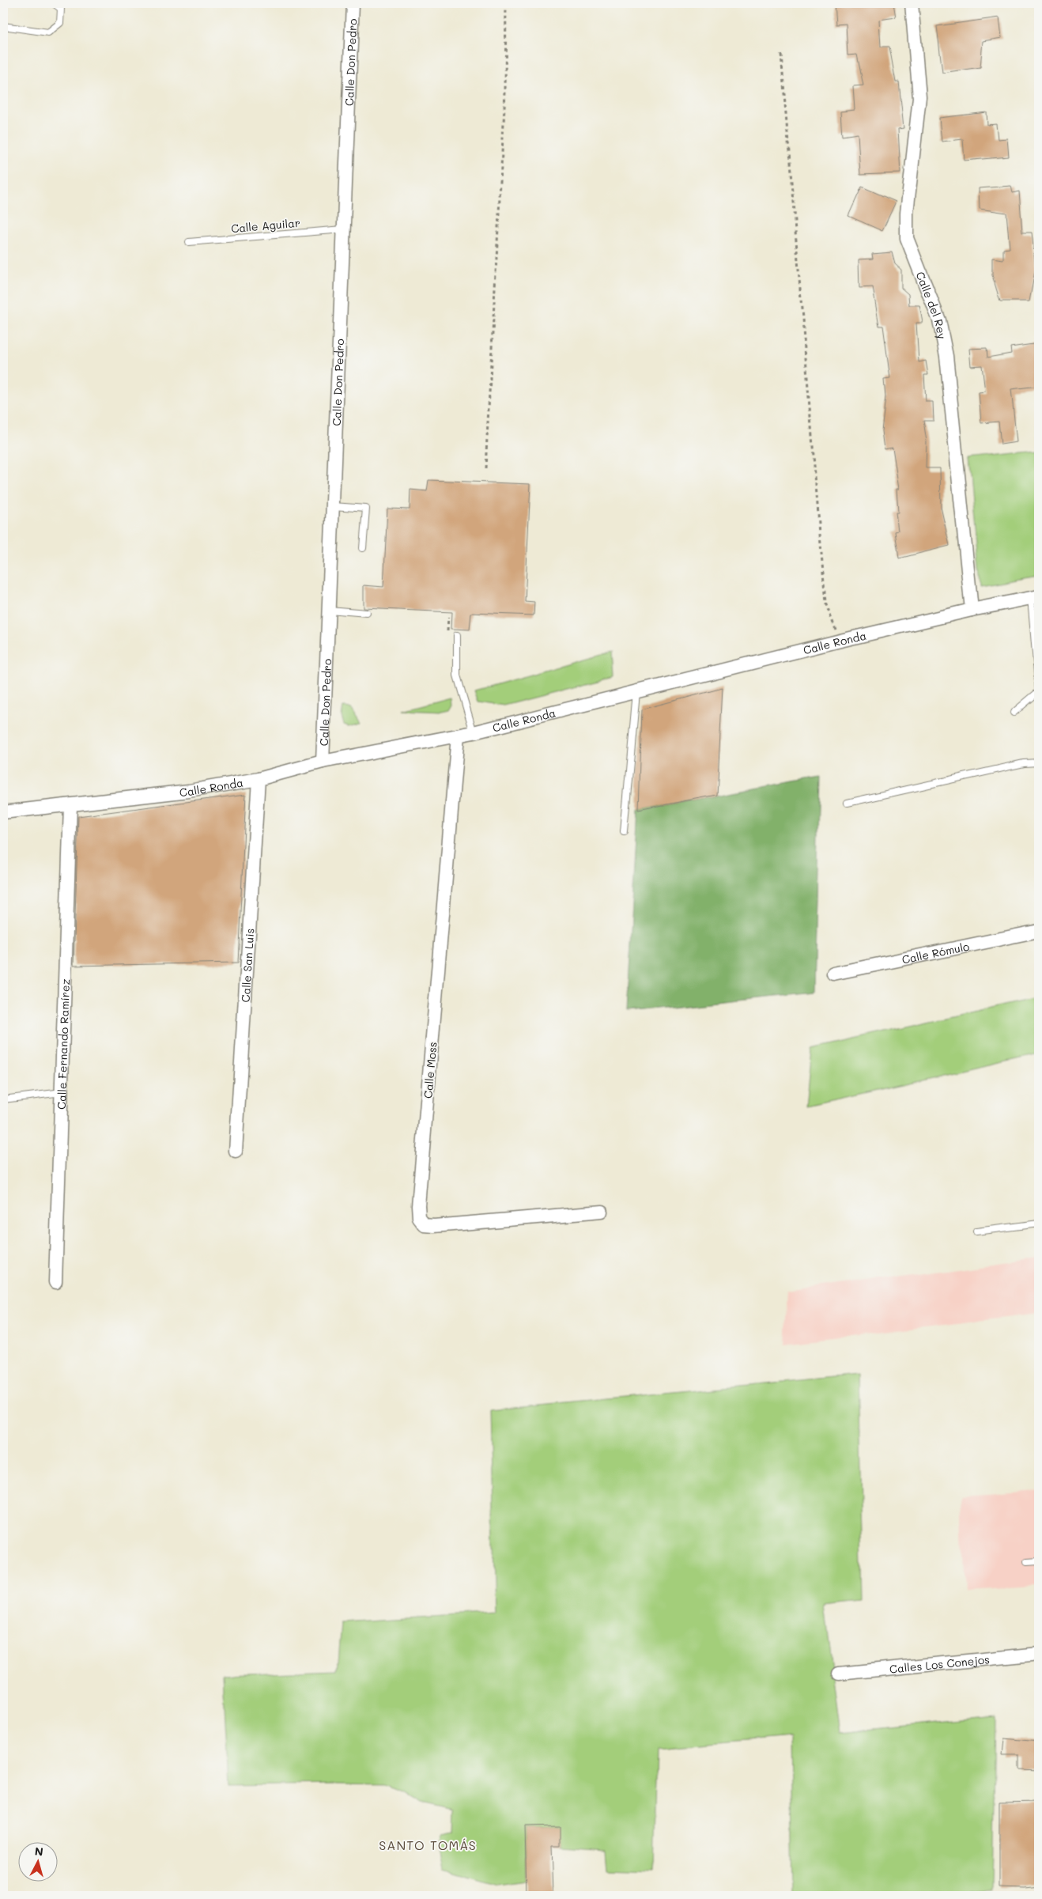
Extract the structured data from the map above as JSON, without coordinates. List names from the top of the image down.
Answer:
{
  "streets": {
    "street": [
      "Calle Don Pedro",
      "Calle del Rey",
      "Calle Ronda",
      "Calle Rómulo",
      "Calle San Luis",
      "Calle Fernando Ramírez",
      "Calle Moss",
      "Calles Los Conejos"
    ],
    "lane": ["Calle Aguilar"]
  },
  "crossings": [
    ["Calle Don Pedro", "Calle Aguilar"],
    ["Calle Don Pedro", "Calle Ronda"],
    ["Calle del Rey", "Calle Ronda"],
    ["Calle Ronda", "Calle San Luis"],
    ["Calle Ronda", "Calle Fernando Ramírez"],
    ["Calle Ronda", "Calle Moss"]
  ],
  "districts": ["SANTO TOMÁS"],
  "north": "top"
}
